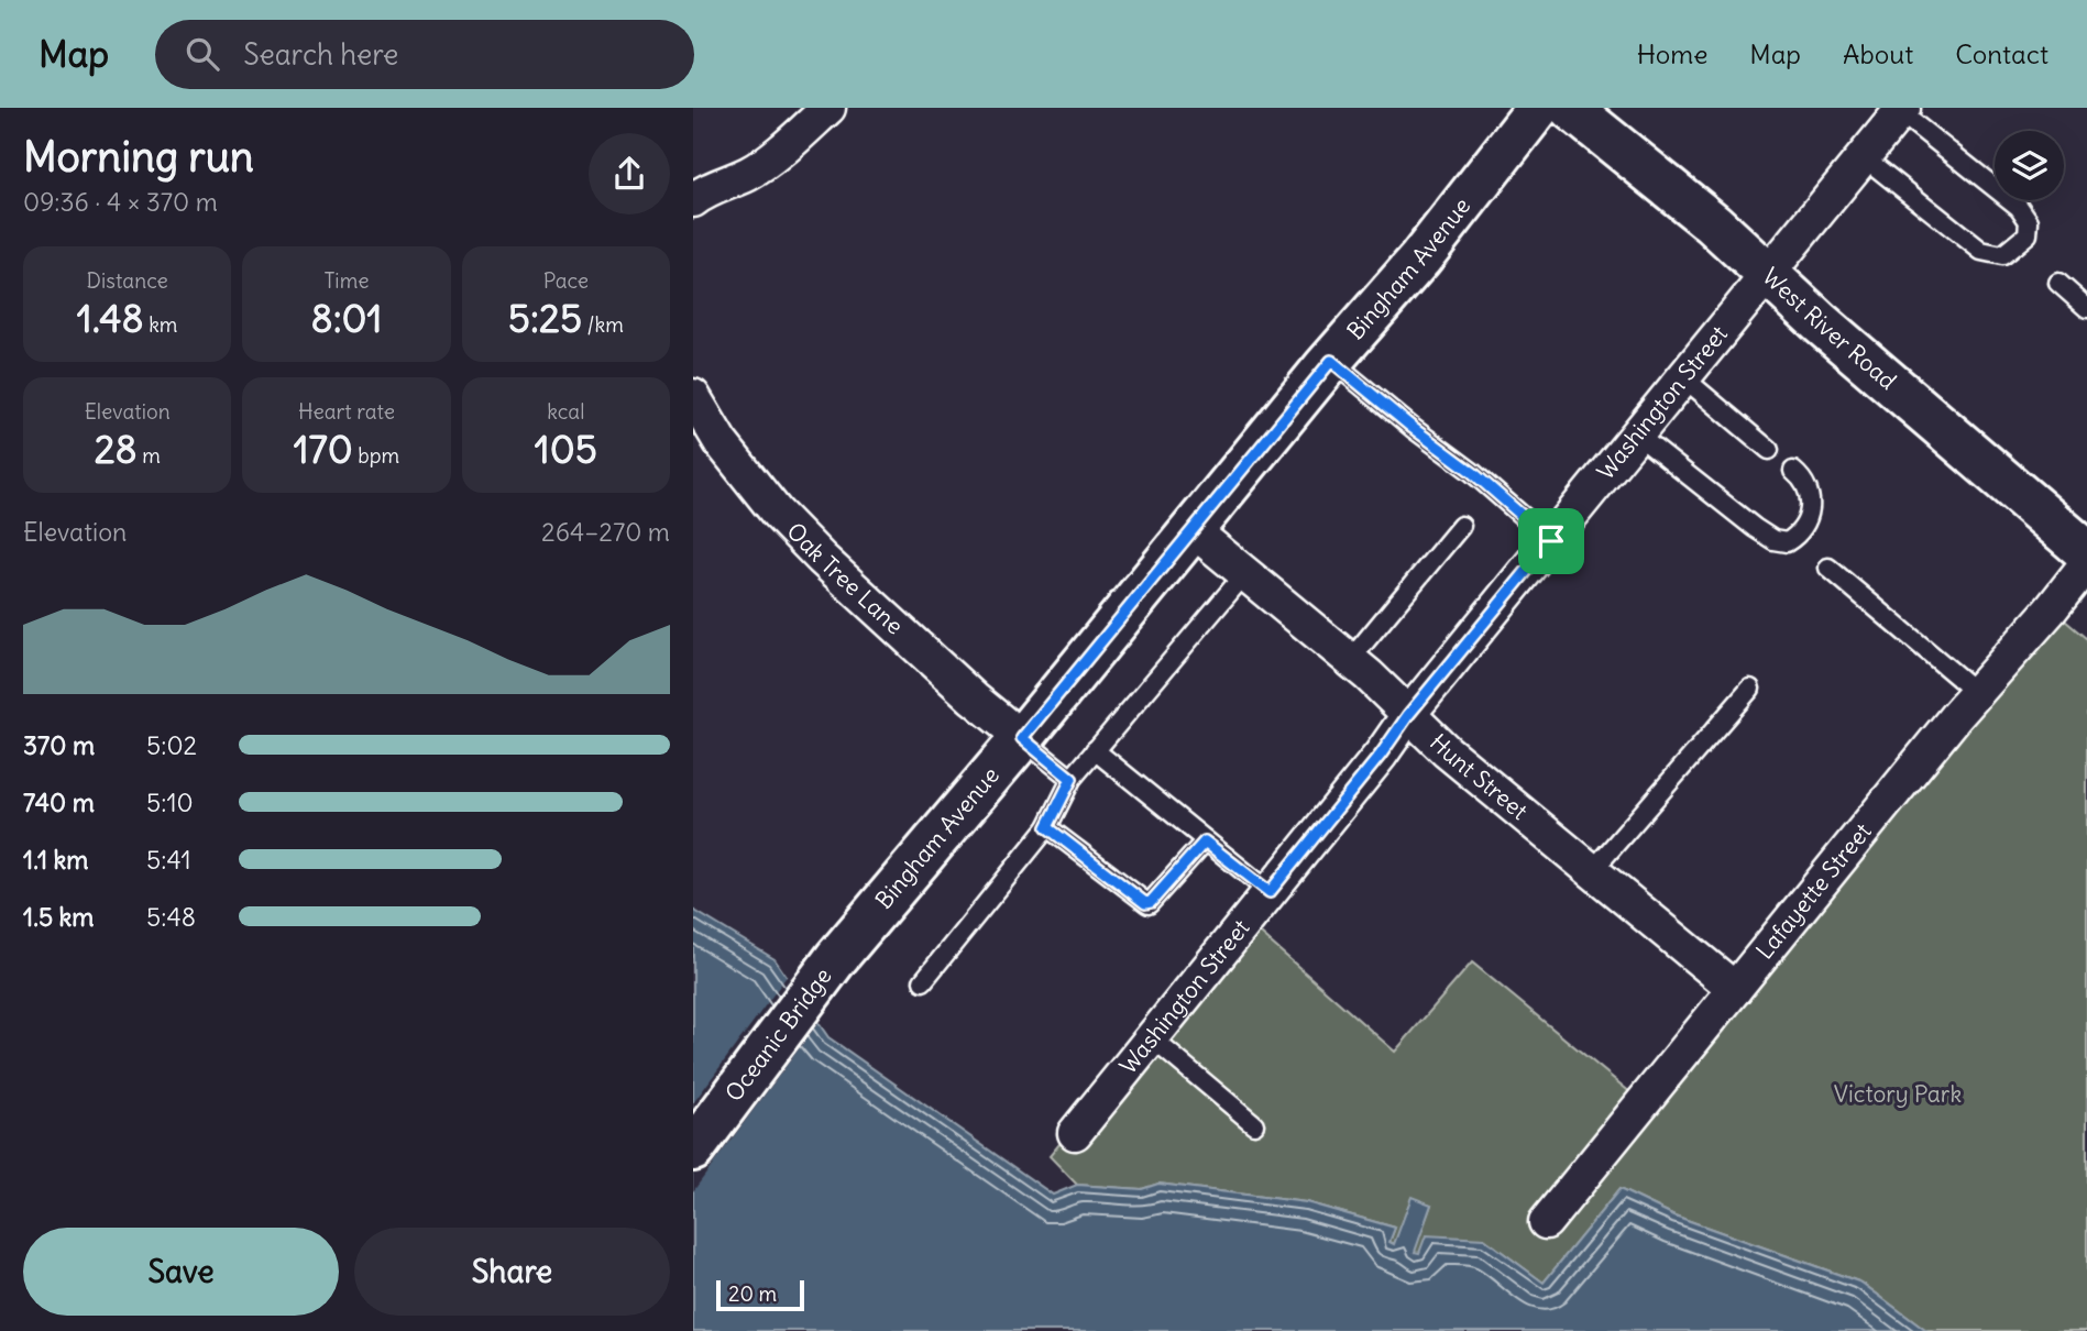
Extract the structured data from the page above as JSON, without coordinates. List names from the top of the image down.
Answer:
{
  "streets": {
    "main road": ["Bingham Avenue", "West River Road", "Oceanic Bridge"],
    "street": [
      "Washington Street",
      "Oak Tree Lane",
      "Hunt Street",
      "Lafayette Street"
    ]
  },
  "crossings": [
    ["Bingham Avenue", "Oak Tree Lane"],
    ["Bingham Avenue", "Hunt Street"],
    ["Bingham Avenue", "Oceanic Bridge"],
    ["West River Road", "Washington Street"],
    ["Washington Street", "Hunt Street"],
    ["Hunt Street", "Lafayette Street"]
  ],
  "parks": ["Victory Park"],
  "scale_bar": "20 m",
  "page": {
    "header": "Map",
    "search": "Search here",
    "nav": [
      "Home",
      "Map",
      "About",
      "Contact"
    ],
    "heading": ["Morning run", "09:36 · 4 × 370 m"],
    "stats": [
      ["Distance", "1.48 km"],
      ["Time", "8:01"],
      ["Pace", "5:25 /km"],
      ["Elevation", "28 m"],
      ["Heart rate", "170 bpm"],
      ["kcal", "105"]
    ],
    "chart": ["Elevation", "264–270 m"],
    "list": [
      {
        "name": "370 m",
        "note": "5:02"
      },
      {
        "name": "740 m",
        "note": "5:10"
      },
      {
        "name": "1.1 km",
        "note": "5:41"
      },
      {
        "name": "1.5 km",
        "note": "5:48"
      }
    ],
    "buttons": ["Save", "Share"],
    "scale": "20 m"
  }
}
